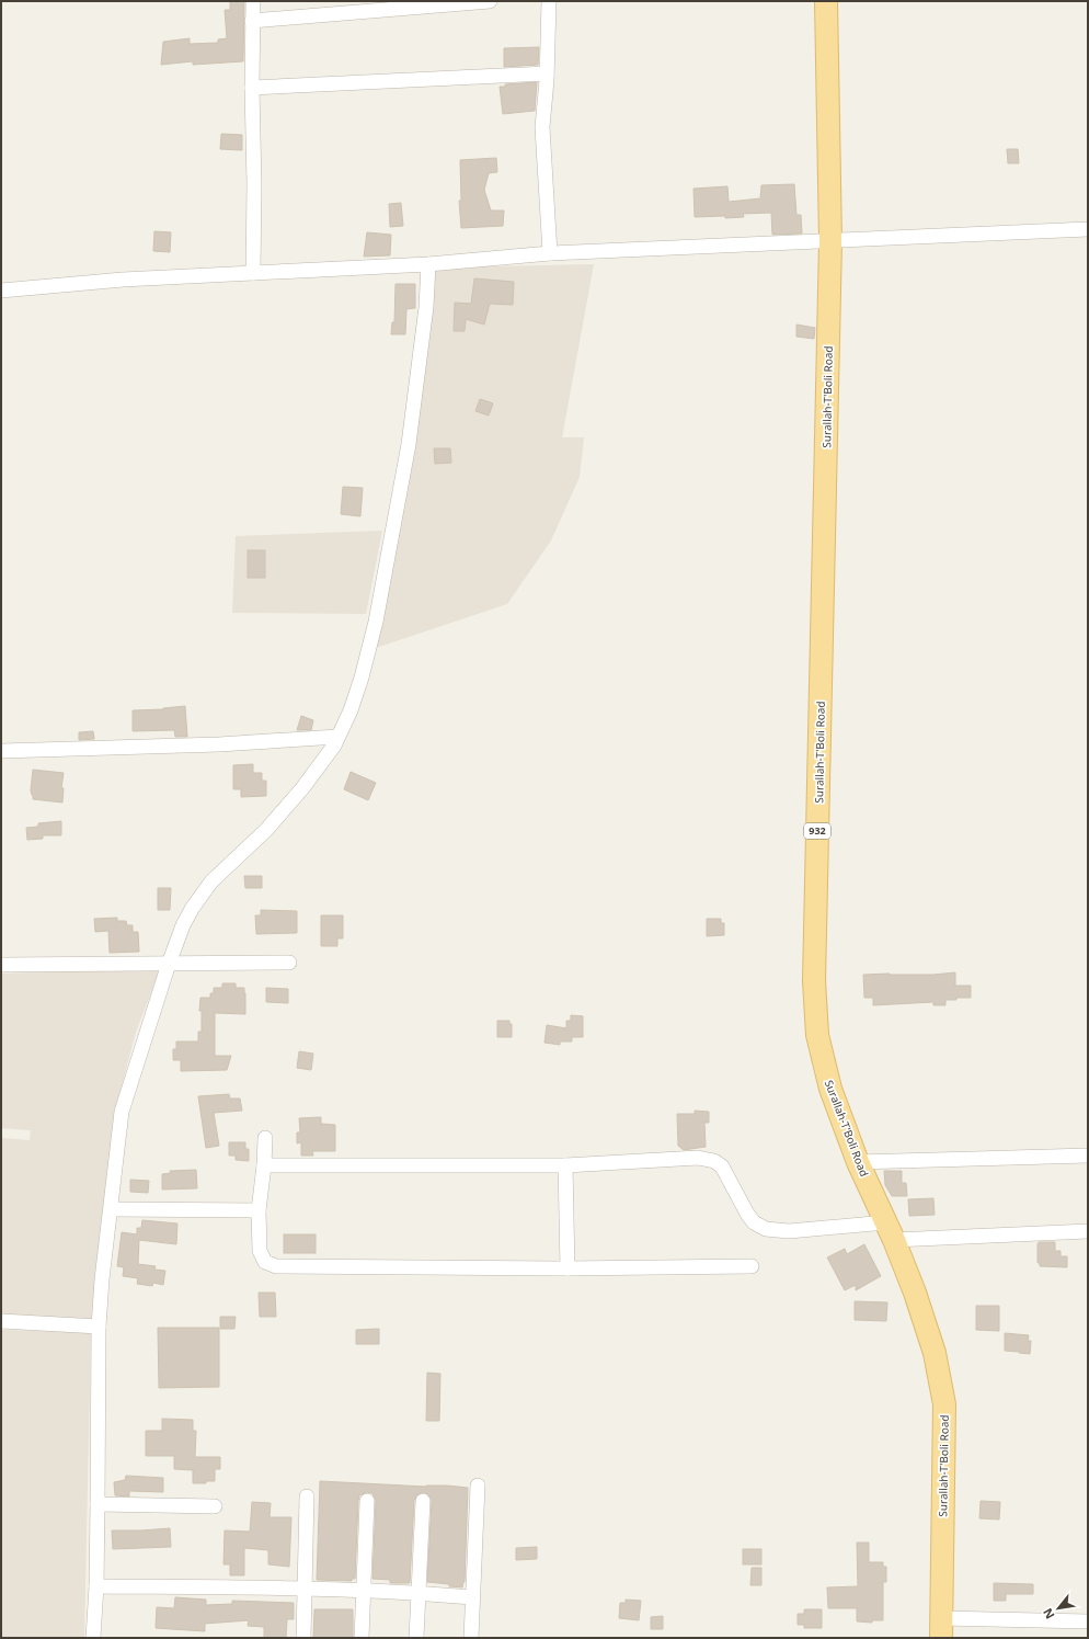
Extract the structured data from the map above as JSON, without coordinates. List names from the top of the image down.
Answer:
{
  "streets": {
    "main road": ["Surallah-T'Boli Road", "932"]
  },
  "north": "bottom left"
}
